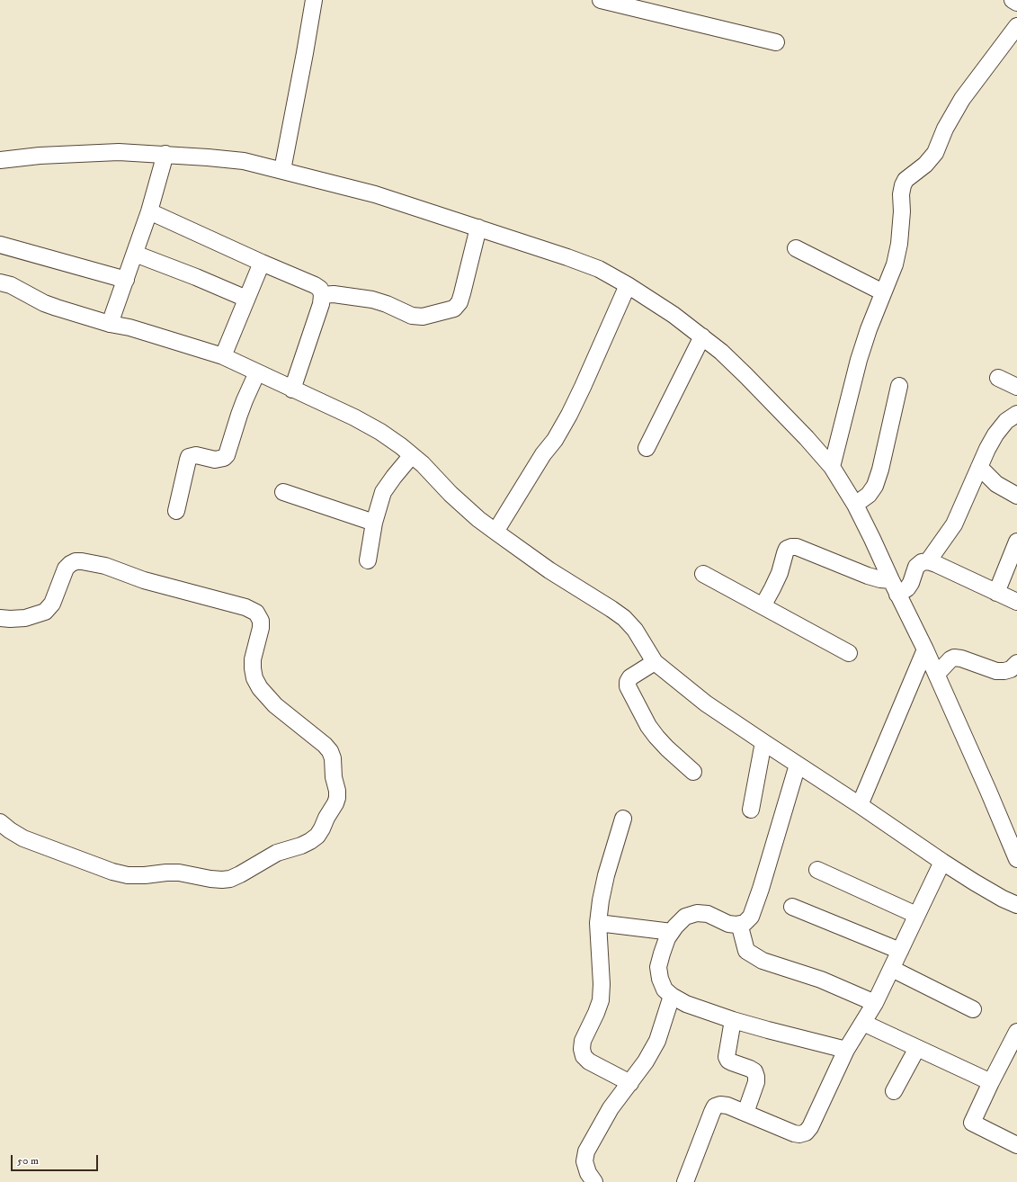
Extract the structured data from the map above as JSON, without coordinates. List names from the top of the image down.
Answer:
{
  "scale_bar": "50 m"
}
